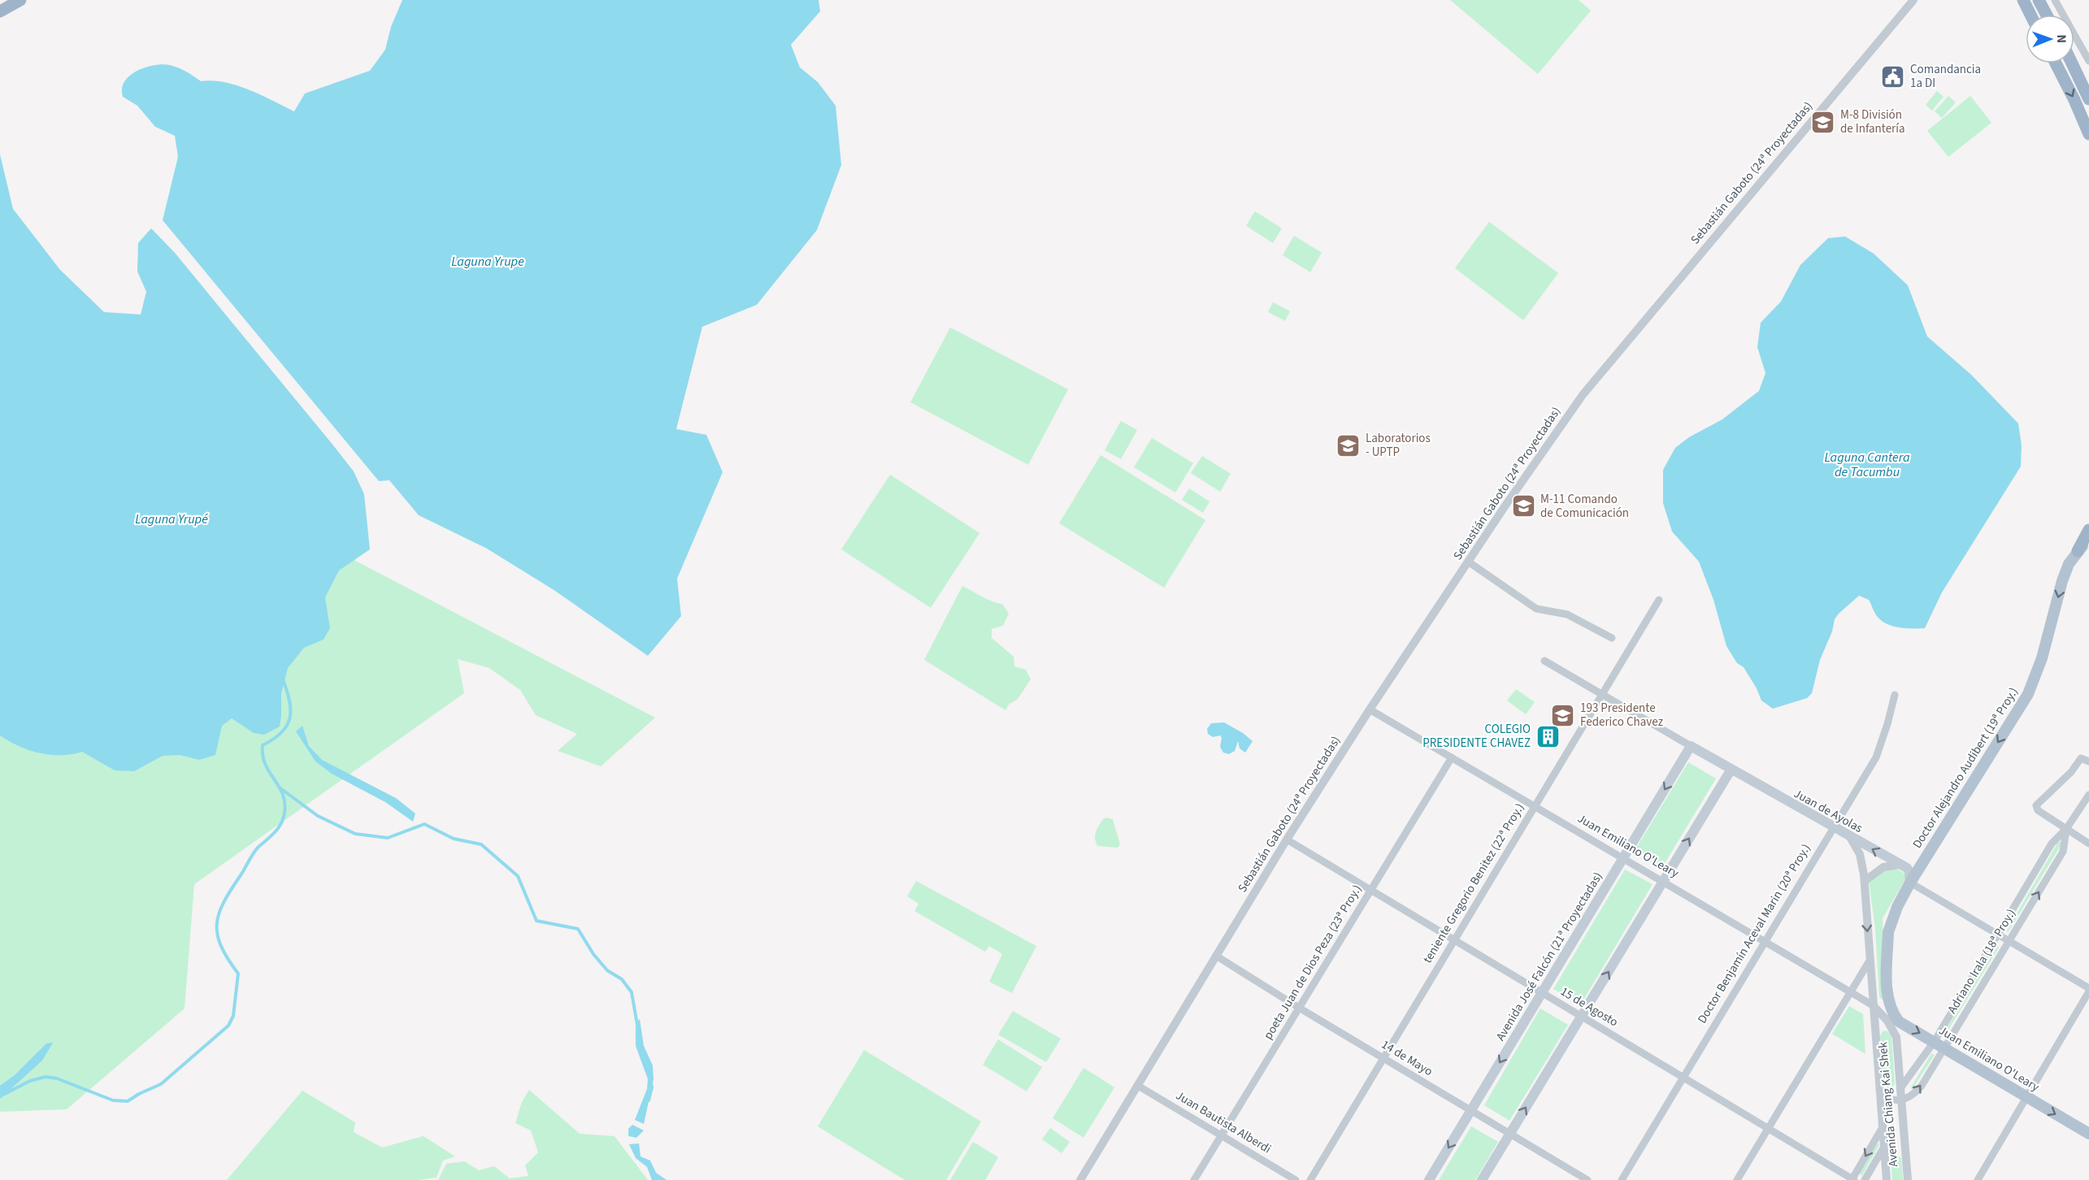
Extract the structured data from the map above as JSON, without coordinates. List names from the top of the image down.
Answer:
{
  "streets": {
    "main road": [
      "Doctor Alejandro Audibert (19ª Proy.)",
      "Juan de Ayolas",
      "Juan Emiliano O'Leary",
      "Avenida José Falcón (21ª Proyectadas)"
    ],
    "street": [
      "Sebastián Gaboto (24ª Proyectadas)",
      "teniente Gregorio Benitez (22ª Proy.)",
      "Doctor Benjamín Aceval Marin (20ª Proy.)",
      "Adriano Irala (18ª Proy.)",
      "poeta Juan de Dios Peza (23ª Proy.)",
      "15 de Agosto",
      "14 de Mayo",
      "Avenida Chiang Kai Shek",
      "Juan Bautista Alberdi"
    ]
  },
  "crossings": [
    ["Sebastián Gaboto (24ª Proyectadas)", "Juan Emiliano O'Leary"],
    ["Sebastián Gaboto (24ª Proyectadas)", "15 de Agosto"],
    ["Sebastián Gaboto (24ª Proyectadas)", "14 de Mayo"],
    ["Sebastián Gaboto (24ª Proyectadas)", "Juan Bautista Alberdi"],
    ["Doctor Alejandro Audibert (19ª Proy.)", "Juan Emiliano O'Leary"],
    ["Juan de Ayolas", "teniente Gregorio Benitez (22ª Proy.)"],
    ["Juan de Ayolas", "Doctor Benjamín Aceval Marin (20ª Proy.)"],
    ["Juan de Ayolas", "Avenida José Falcón (21ª Proyectadas)"],
    ["Juan de Ayolas", "Avenida Chiang Kai Shek"],
    ["Juan Emiliano O'Leary", "teniente Gregorio Benitez (22ª Proy.)"],
    ["Juan Emiliano O'Leary", "Doctor Benjamín Aceval Marin (20ª Proy.)"],
    ["Juan Emiliano O'Leary", "Avenida José Falcón (21ª Proyectadas)"],
    ["Juan Emiliano O'Leary", "Adriano Irala (18ª Proy.)"],
    ["Juan Emiliano O'Leary", "poeta Juan de Dios Peza (23ª Proy.)"],
    ["Juan Emiliano O'Leary", "Avenida Chiang Kai Shek"],
    ["teniente Gregorio Benitez (22ª Proy.)", "15 de Agosto"],
    ["teniente Gregorio Benitez (22ª Proy.)", "14 de Mayo"],
    ["Doctor Benjamín Aceval Marin (20ª Proy.)", "15 de Agosto"],
    ["Avenida José Falcón (21ª Proyectadas)", "15 de Agosto"],
    ["Avenida José Falcón (21ª Proyectadas)", "14 de Mayo"],
    ["Adriano Irala (18ª Proy.)", "Avenida Chiang Kai Shek"],
    ["poeta Juan de Dios Peza (23ª Proy.)", "15 de Agosto"],
    ["poeta Juan de Dios Peza (23ª Proy.)", "14 de Mayo"],
    ["poeta Juan de Dios Peza (23ª Proy.)", "Juan Bautista Alberdi"]
  ],
  "one_way": ["Doctor Alejandro Audibert (19ª Proy.)"],
  "water": ["Laguna Yrupe", "Laguna Cantera de Tacumbu", "Laguna Yrupé"],
  "places": {
    "public building": ["Comandancia 1a DI"],
    "school or university": [
      "M-8 División de Infantería",
      "Laboratorios - UPTP",
      "M-11 Comando de Comunicación",
      "193 Presidente Federico Chavez"
    ],
    "building": ["COLEGIO PRESIDENTE CHAVEZ"]
  },
  "north": "right"
}
